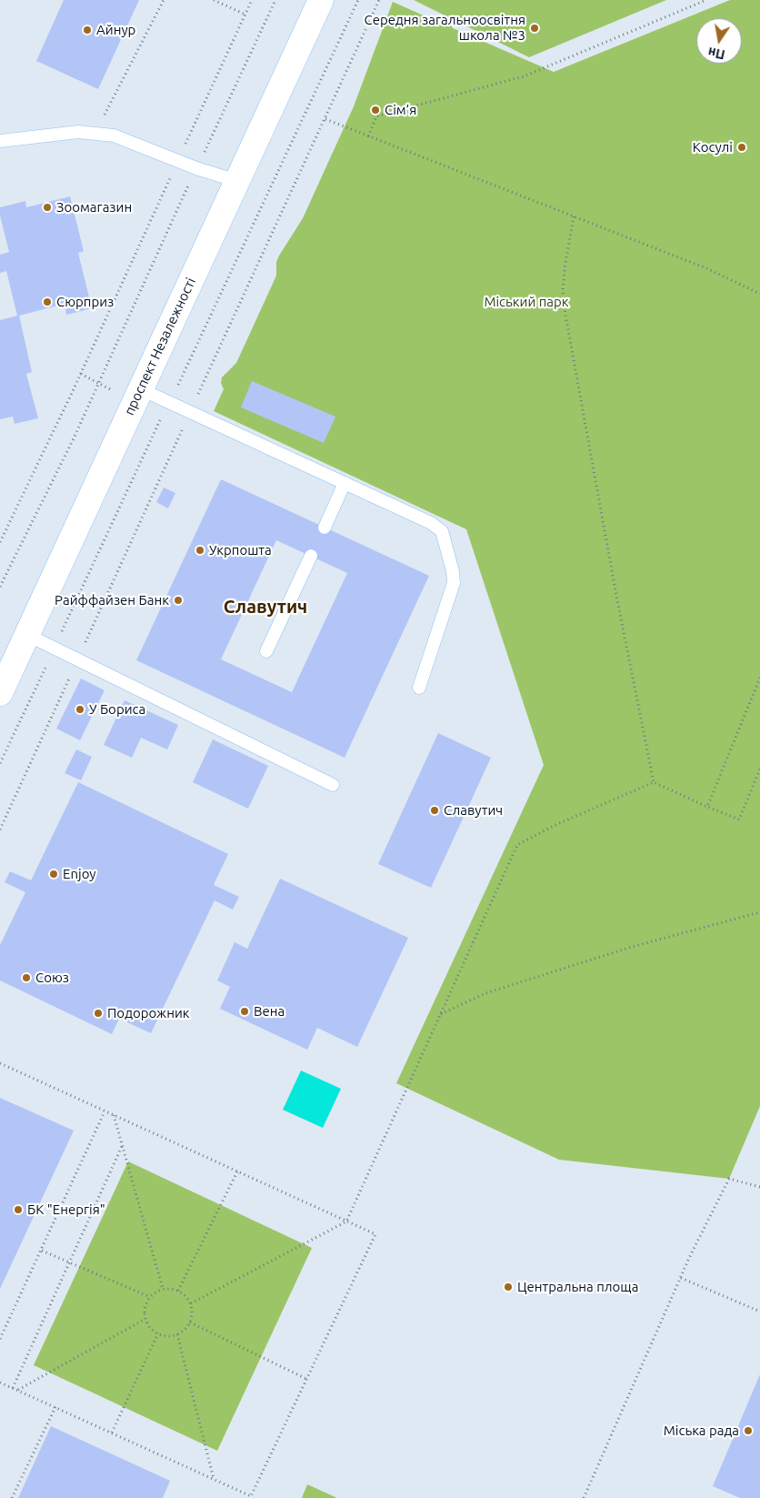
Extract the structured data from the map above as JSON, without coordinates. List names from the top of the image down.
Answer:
{
  "streets": {
    "street": ["проспект Незалежності"]
  },
  "districts": ["Славутич"],
  "parks": ["Міський парк"],
  "places": [
    "Середня загальноосвітня школа №3",
    "Айнур",
    "Сім’я",
    "Косулі",
    "Зоомагазин",
    "Сюрприз",
    "Укрпошта",
    "Райффайзен Банк",
    "У Бориса",
    "Славутич",
    "Enjoy",
    "Союз",
    "Вена",
    "Подорожник",
    "БК \"Енергія\"",
    "Центральна площа",
    "Міська рада"
  ],
  "north": "bottom"
}
